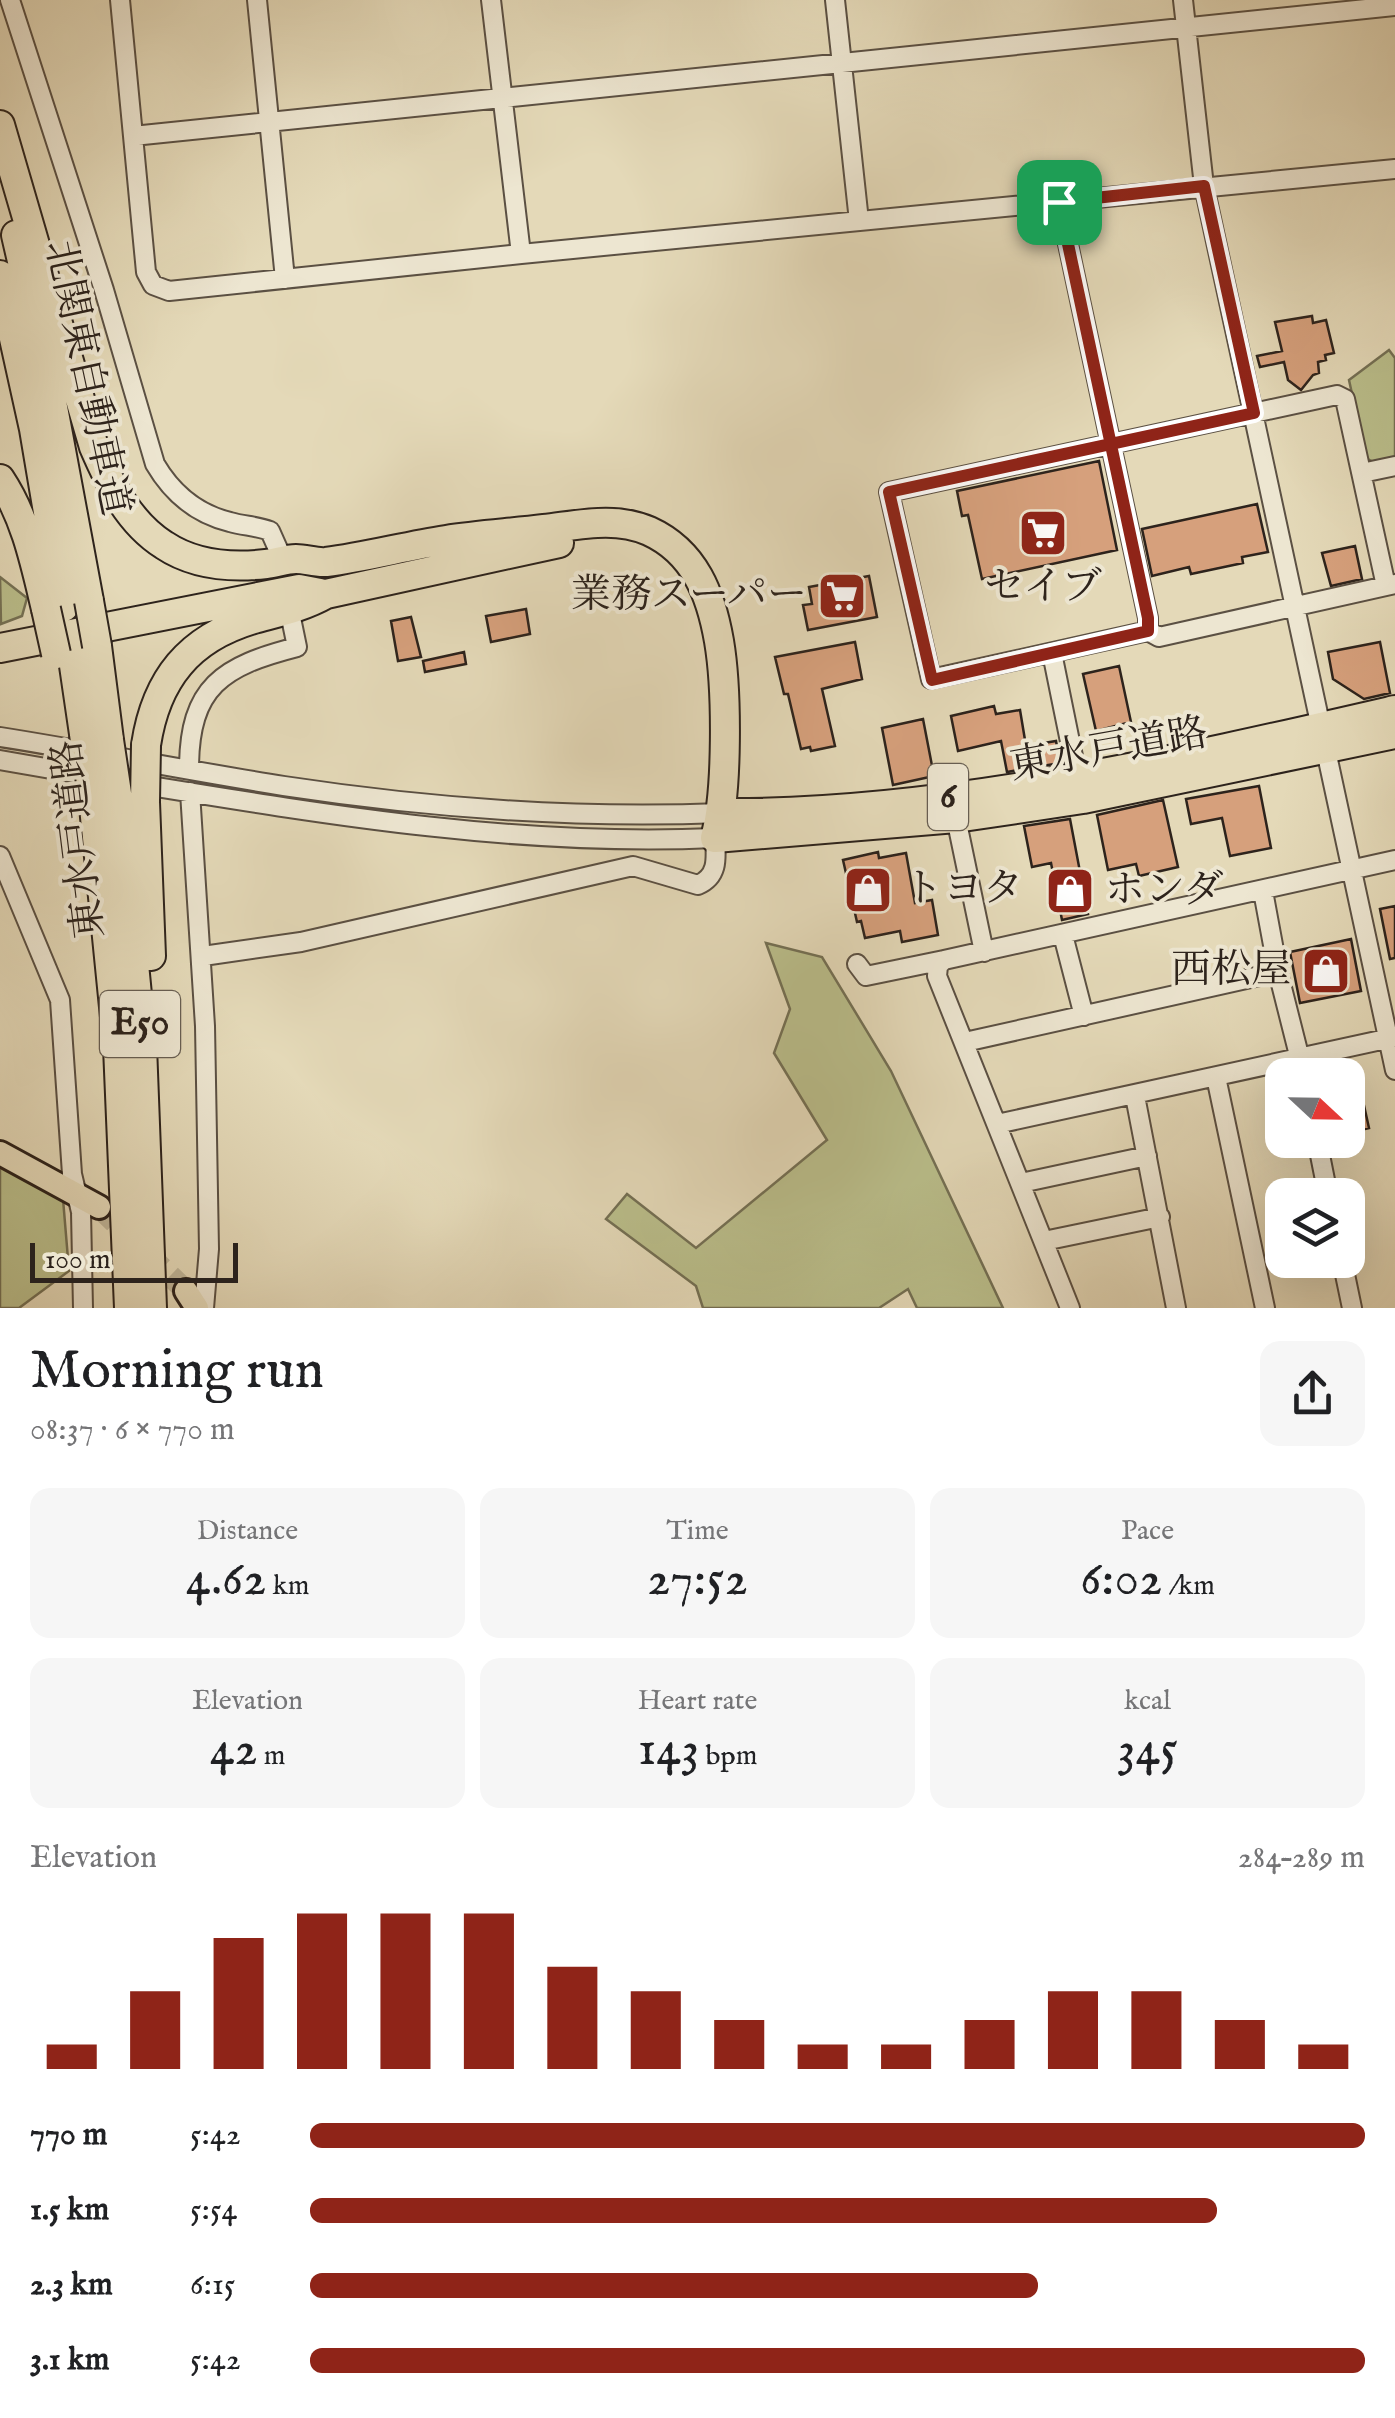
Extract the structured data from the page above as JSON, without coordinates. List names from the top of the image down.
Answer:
{
  "streets": {
    "highway": [
      "北関東自動車道",
      "東水戸道路",
      "6",
      "E50"
    ]
  },
  "crossings": [
    ["北関東自動車道", "東水戸道路"]
  ],
  "places": {
    "supermarket": ["セイブ", "業務スーパー"],
    "shop": ["トヨタ", "ホンダ", "西松屋"]
  },
  "scale_bar": "100 m",
  "north": "right",
  "page": {
    "scale": "100 m",
    "heading": ["Morning run", "08:37 · 6 × 770 m"],
    "stats": [
      ["Distance", "4.62 km"],
      ["Time", "27:52"],
      ["Pace", "6:02 /km"],
      ["Elevation", "42 m"],
      ["Heart rate", "143 bpm"],
      ["kcal", "345"]
    ],
    "chart": ["Elevation", "284–289 m"],
    "list": [
      {
        "name": "770 m",
        "note": "5:42"
      },
      {
        "name": "1.5 km",
        "note": "5:54"
      },
      {
        "name": "2.3 km",
        "note": "6:15"
      },
      {
        "name": "3.1 km",
        "note": "5:42"
      }
    ]
  }
}
